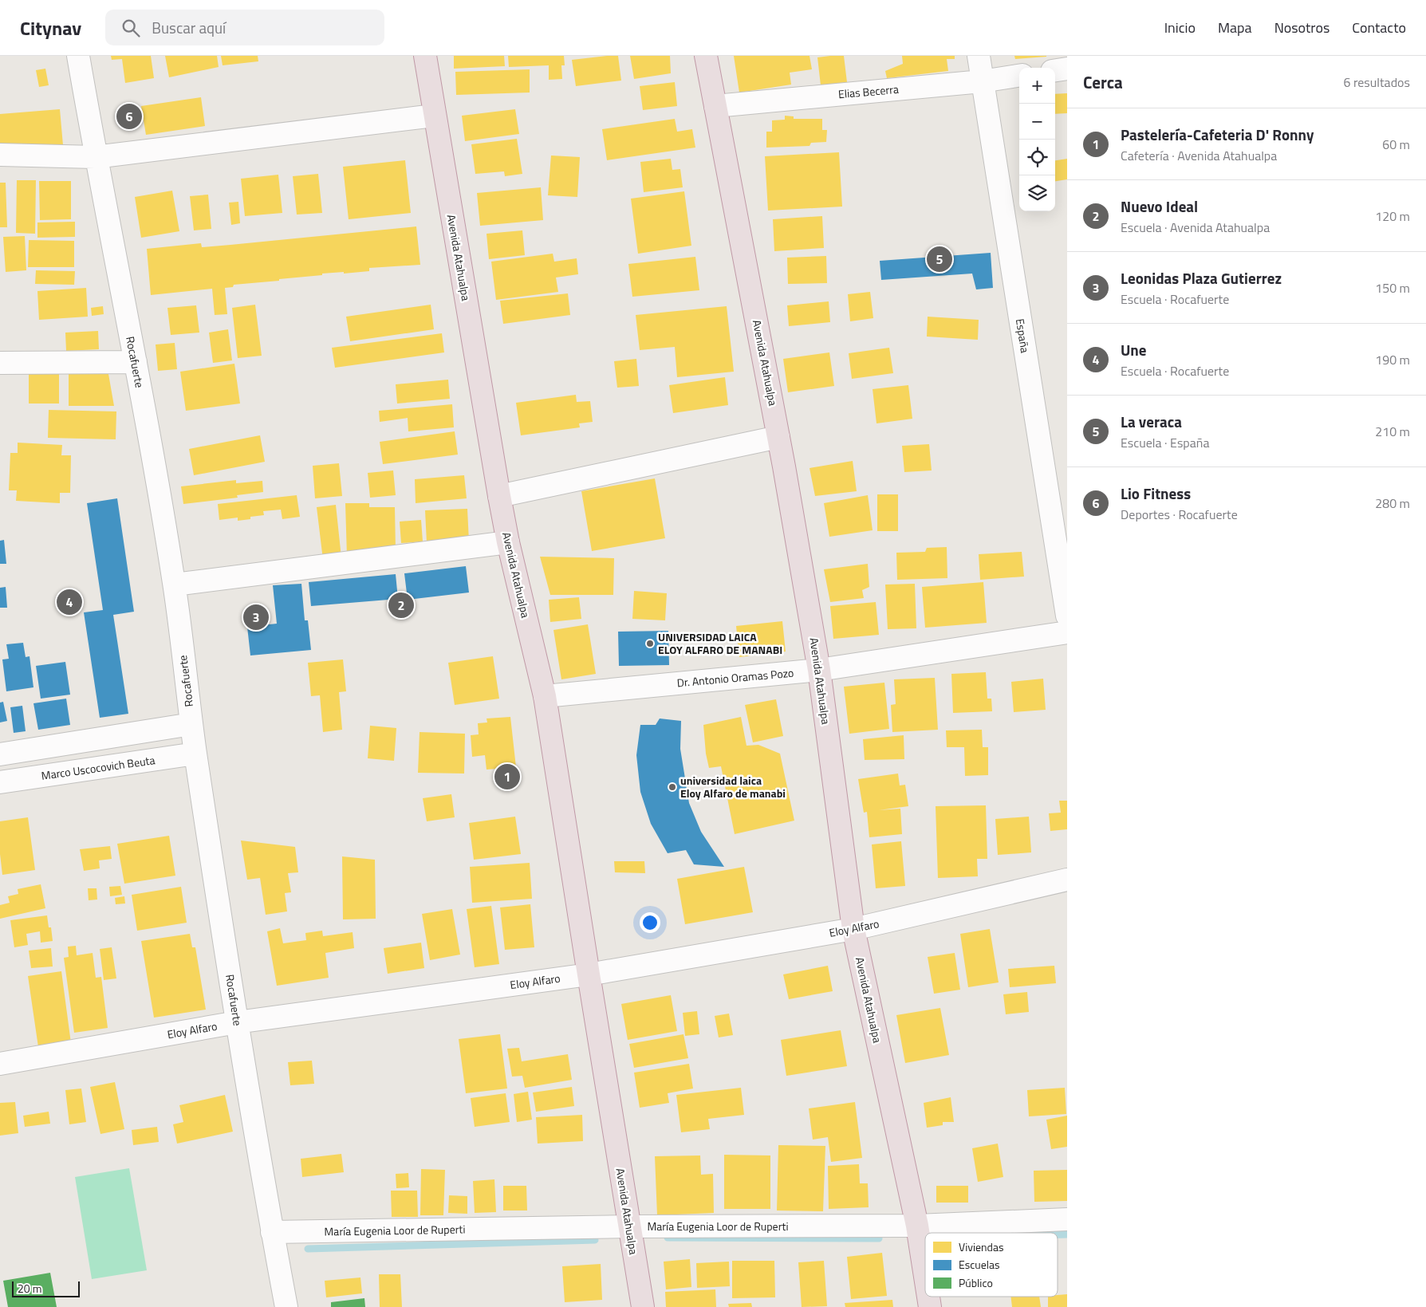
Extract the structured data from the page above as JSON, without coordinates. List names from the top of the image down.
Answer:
{
  "streets": {
    "highway": ["Avenida Atahualpa"],
    "street": [
      "Elias Becerra",
      "España",
      "Rocafuerte",
      "Dr. Antonio Oramas Pozo",
      "Marco Uscocovich Beuta",
      "Eloy Alfaro",
      "María Eugenia Loor de Ruperti"
    ]
  },
  "crossings": [
    ["Elias Becerra", "Avenida Atahualpa"],
    ["Elias Becerra", "España"],
    ["Avenida Atahualpa", "Dr. Antonio Oramas Pozo"],
    ["Avenida Atahualpa", "Eloy Alfaro"],
    ["Avenida Atahualpa", "María Eugenia Loor de Ruperti"],
    ["Rocafuerte", "Marco Uscocovich Beuta"],
    ["Rocafuerte", "Eloy Alfaro"],
    ["Rocafuerte", "María Eugenia Loor de Ruperti"]
  ],
  "places": ["UNIVERSIDAD LAICA ELOY ALFARO DE MANABI", "universidad laica Eloy Alfaro de manabi"],
  "legend": ["Viviendas", "Escuelas", "Público"],
  "scale_bar": "20 m",
  "page": {
    "header": "Citynav",
    "search": "Buscar aquí",
    "nav": [
      "Inicio",
      "Mapa",
      "Nosotros",
      "Contacto"
    ],
    "heading": ["Cerca", "6 resultados"],
    "map_buttons": ["+", "−"],
    "pins": [
      "6",
      "5",
      "4",
      "2",
      "3",
      "1"
    ],
    "list": [
      {
        "mark": "1",
        "name": "Pastelería-Cafeteria D' Ronny",
        "note": "Cafetería · Avenida Atahualpa",
        "value": "60 m"
      },
      {
        "mark": "2",
        "name": "Nuevo Ideal",
        "note": "Escuela · Avenida Atahualpa",
        "value": "120 m"
      },
      {
        "mark": "3",
        "name": "Leonidas Plaza Gutierrez",
        "note": "Escuela · Rocafuerte",
        "value": "150 m"
      },
      {
        "mark": "4",
        "name": "Une",
        "note": "Escuela · Rocafuerte",
        "value": "190 m"
      },
      {
        "mark": "5",
        "name": "La veraca",
        "note": "Escuela · España",
        "value": "210 m"
      },
      {
        "mark": "6",
        "name": "Lio Fitness",
        "note": "Deportes · Rocafuerte",
        "value": "280 m"
      }
    ],
    "scale": "20 m"
  }
}
